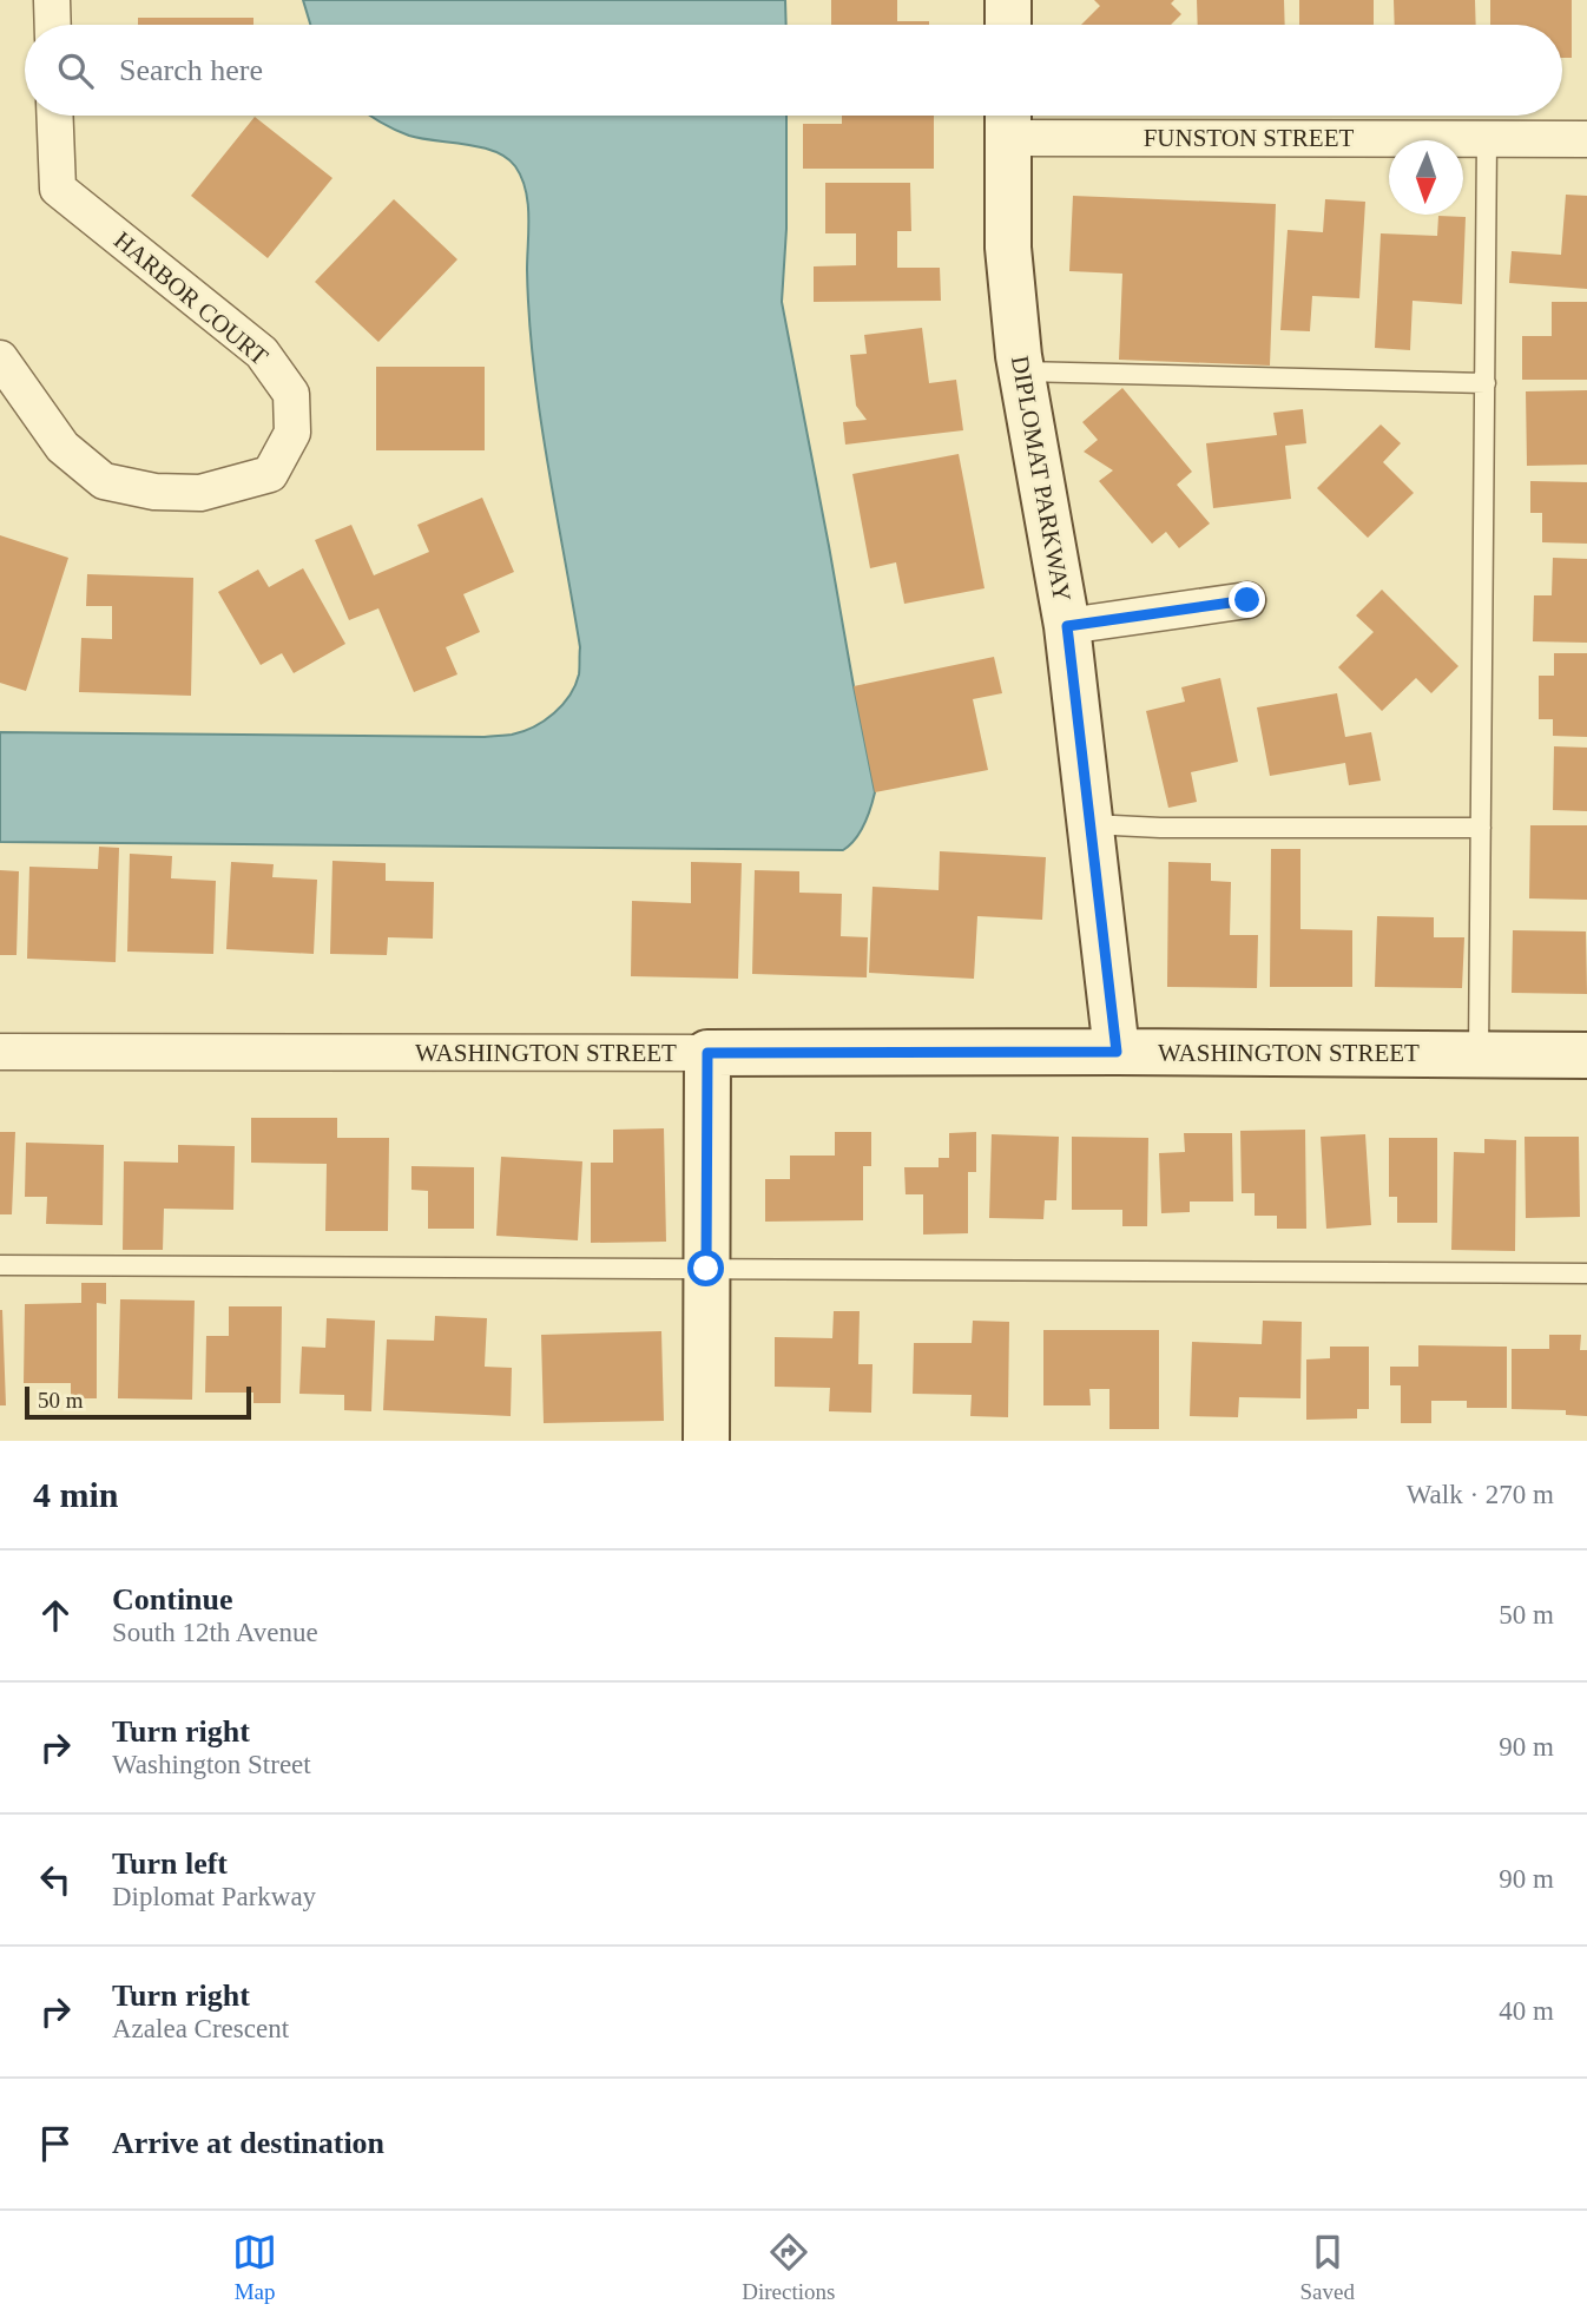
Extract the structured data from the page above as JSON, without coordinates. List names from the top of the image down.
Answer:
{
  "streets": {
    "street": [
      "FUNSTON STREET",
      "HARBOR COURT",
      "DIPLOMAT PARKWAY",
      "WASHINGTON STREET"
    ]
  },
  "crossings": [
    ["FUNSTON STREET", "DIPLOMAT PARKWAY"],
    ["DIPLOMAT PARKWAY", "WASHINGTON STREET"]
  ],
  "scale_bar": "50 m",
  "north": "bottom",
  "page": {
    "search": "Search here",
    "scale": "50 m",
    "heading": ["4 min", "Walk · 270 m"],
    "list": [
      ["Continue", "South 12th Avenue", "50 m"],
      ["Turn right", "Washington Street", "90 m"],
      ["Turn left", "Diplomat Parkway", "90 m"],
      ["Turn right", "Azalea Crescent", "40 m"],
      "Arrive at destination"
    ],
    "nav": ["Map", "Directions", "Saved"]
  }
}
